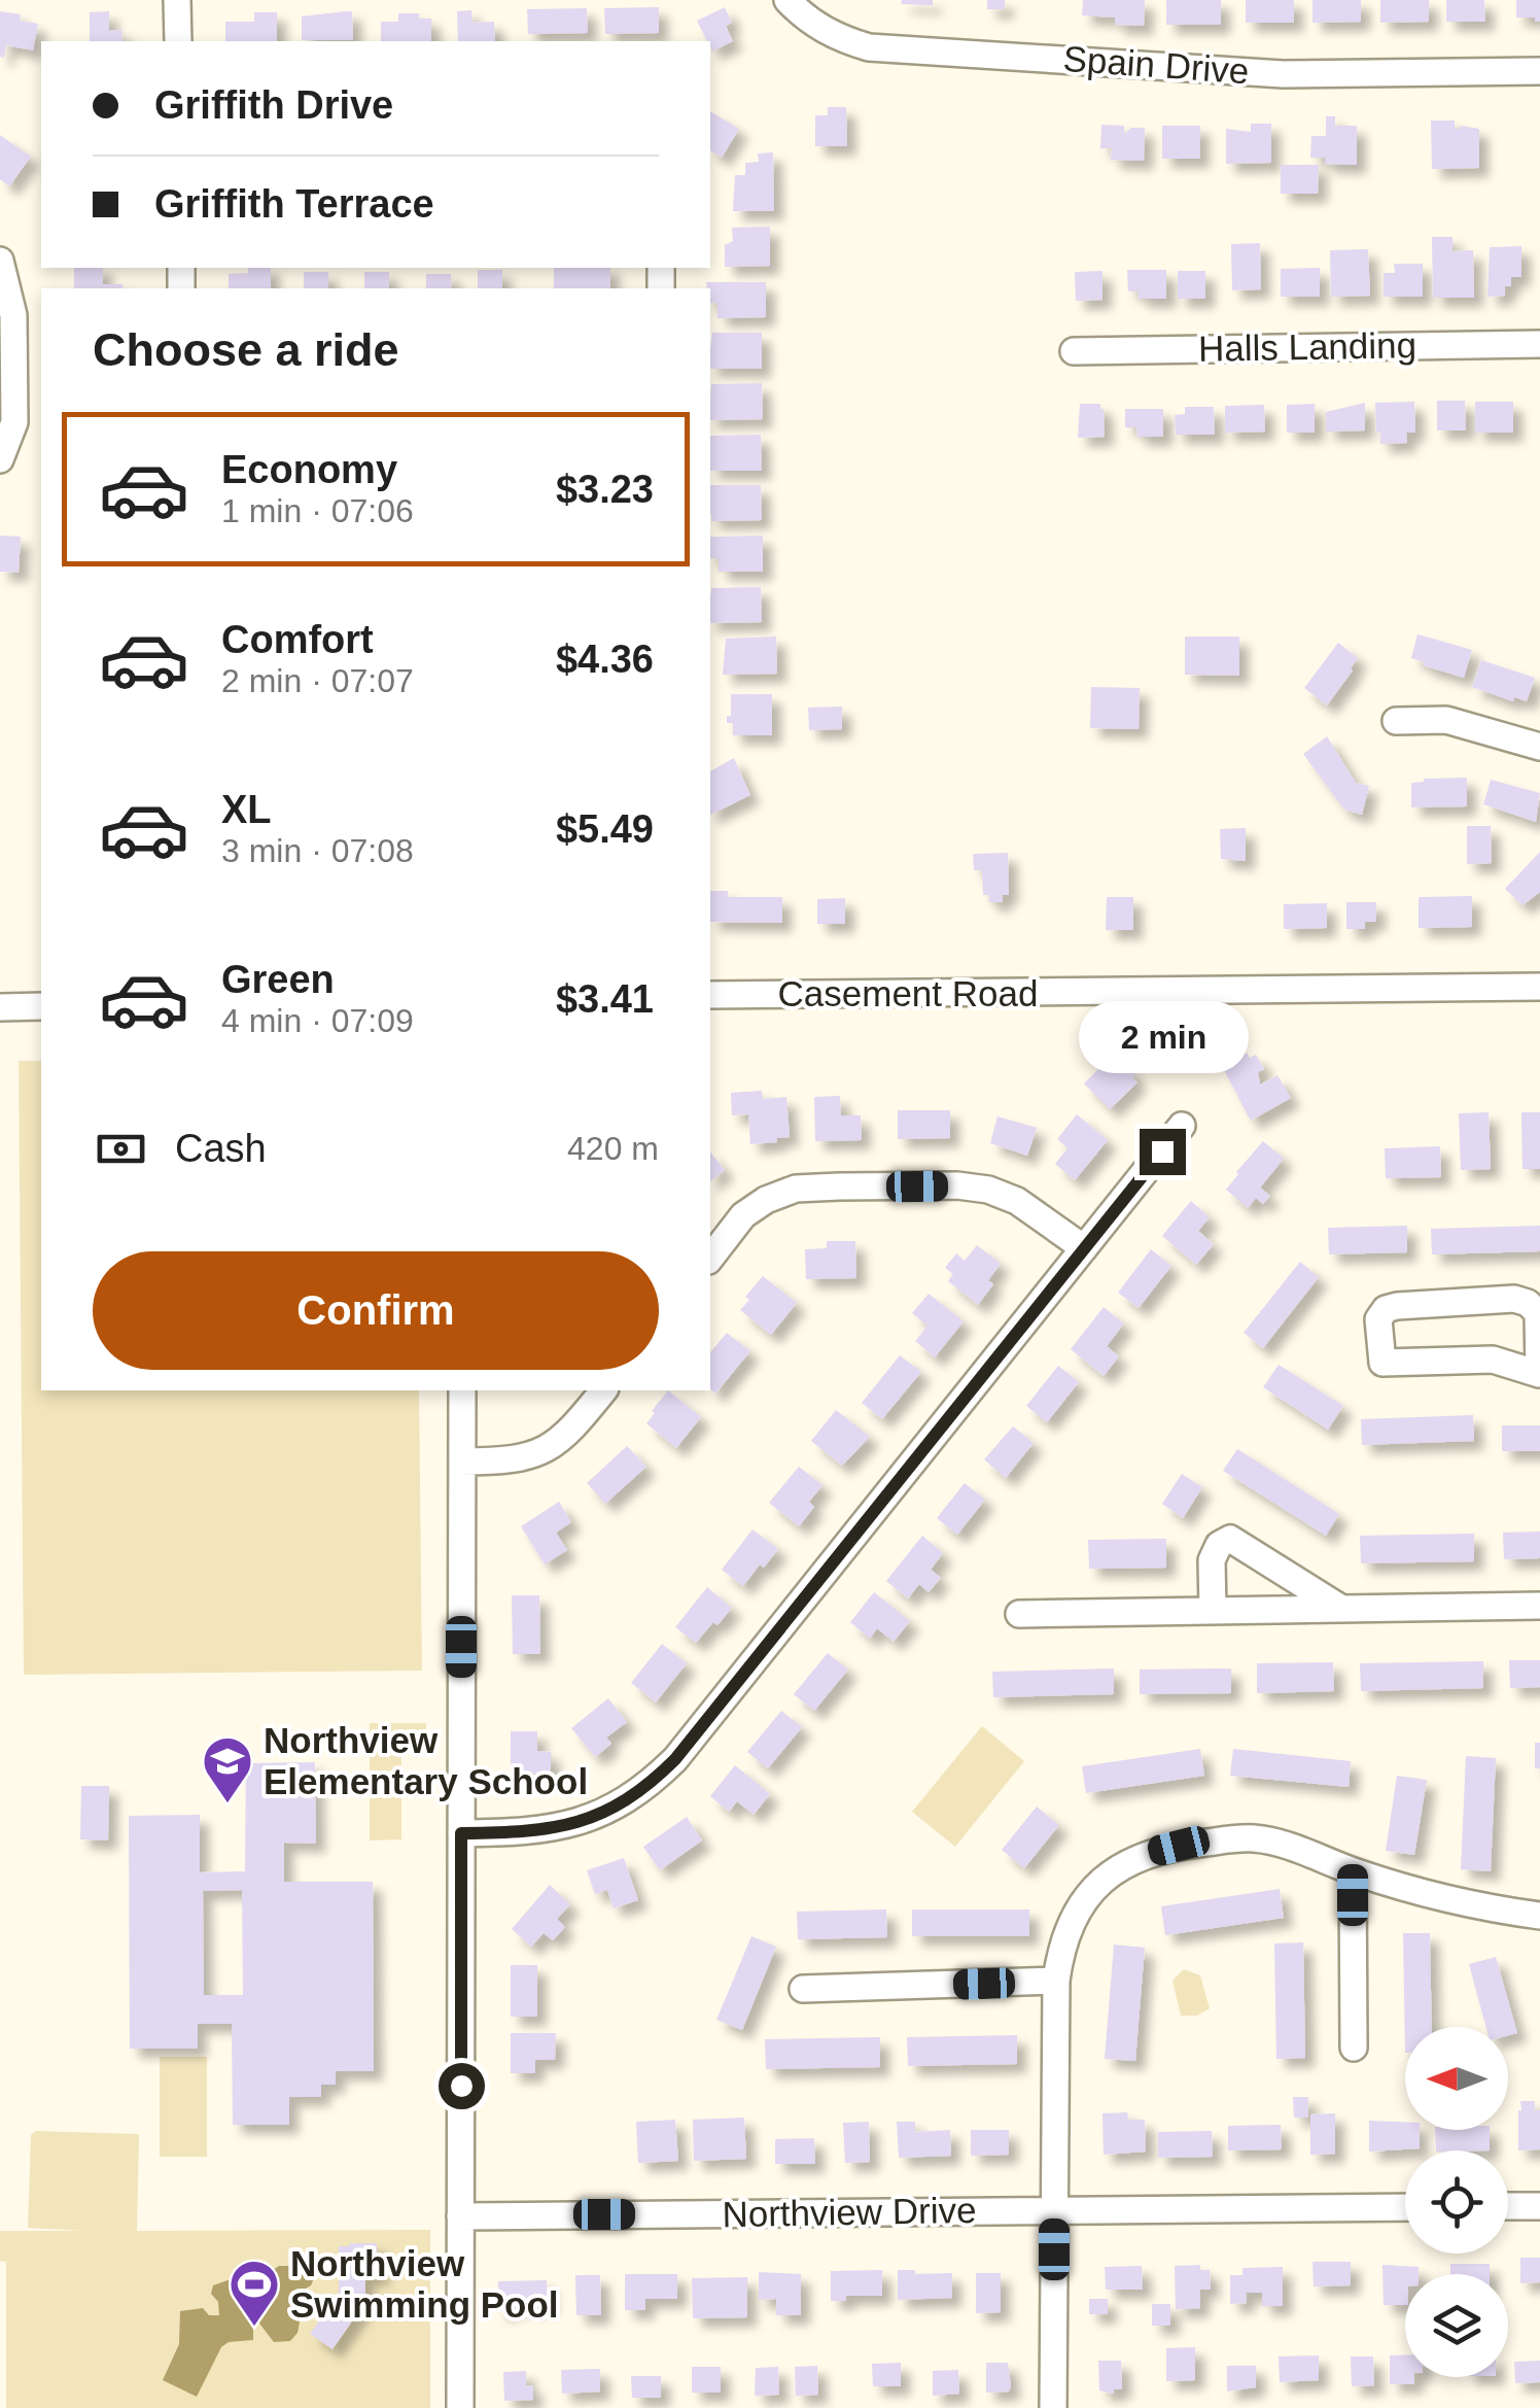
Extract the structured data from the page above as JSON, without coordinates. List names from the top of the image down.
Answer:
{
  "streets": {
    "street": [
      "Spain Drive",
      "Halls Landing",
      "Casement Road",
      "Northview Drive"
    ]
  },
  "places": {
    "school or university": ["Northview Elementary School"],
    "sports": ["Northview Swimming Pool"]
  },
  "north": "left",
  "page": {
    "banner": ["Griffith Drive", "Griffith Terrace"],
    "heading": "Choose a ride",
    "list": [
      {
        "name": "Economy",
        "note": "1 min · 07:06",
        "value": "$3.23"
      },
      {
        "name": "Comfort",
        "note": "2 min · 07:07",
        "value": "$4.36"
      },
      {
        "name": "XL",
        "note": "3 min · 07:08",
        "value": "$5.49"
      },
      {
        "name": "Green",
        "note": "4 min · 07:09",
        "value": "$3.41"
      }
    ],
    "bubble": "2 min",
    "pay": ["Cash", "420 m"],
    "buttons": "Confirm"
  }
}
